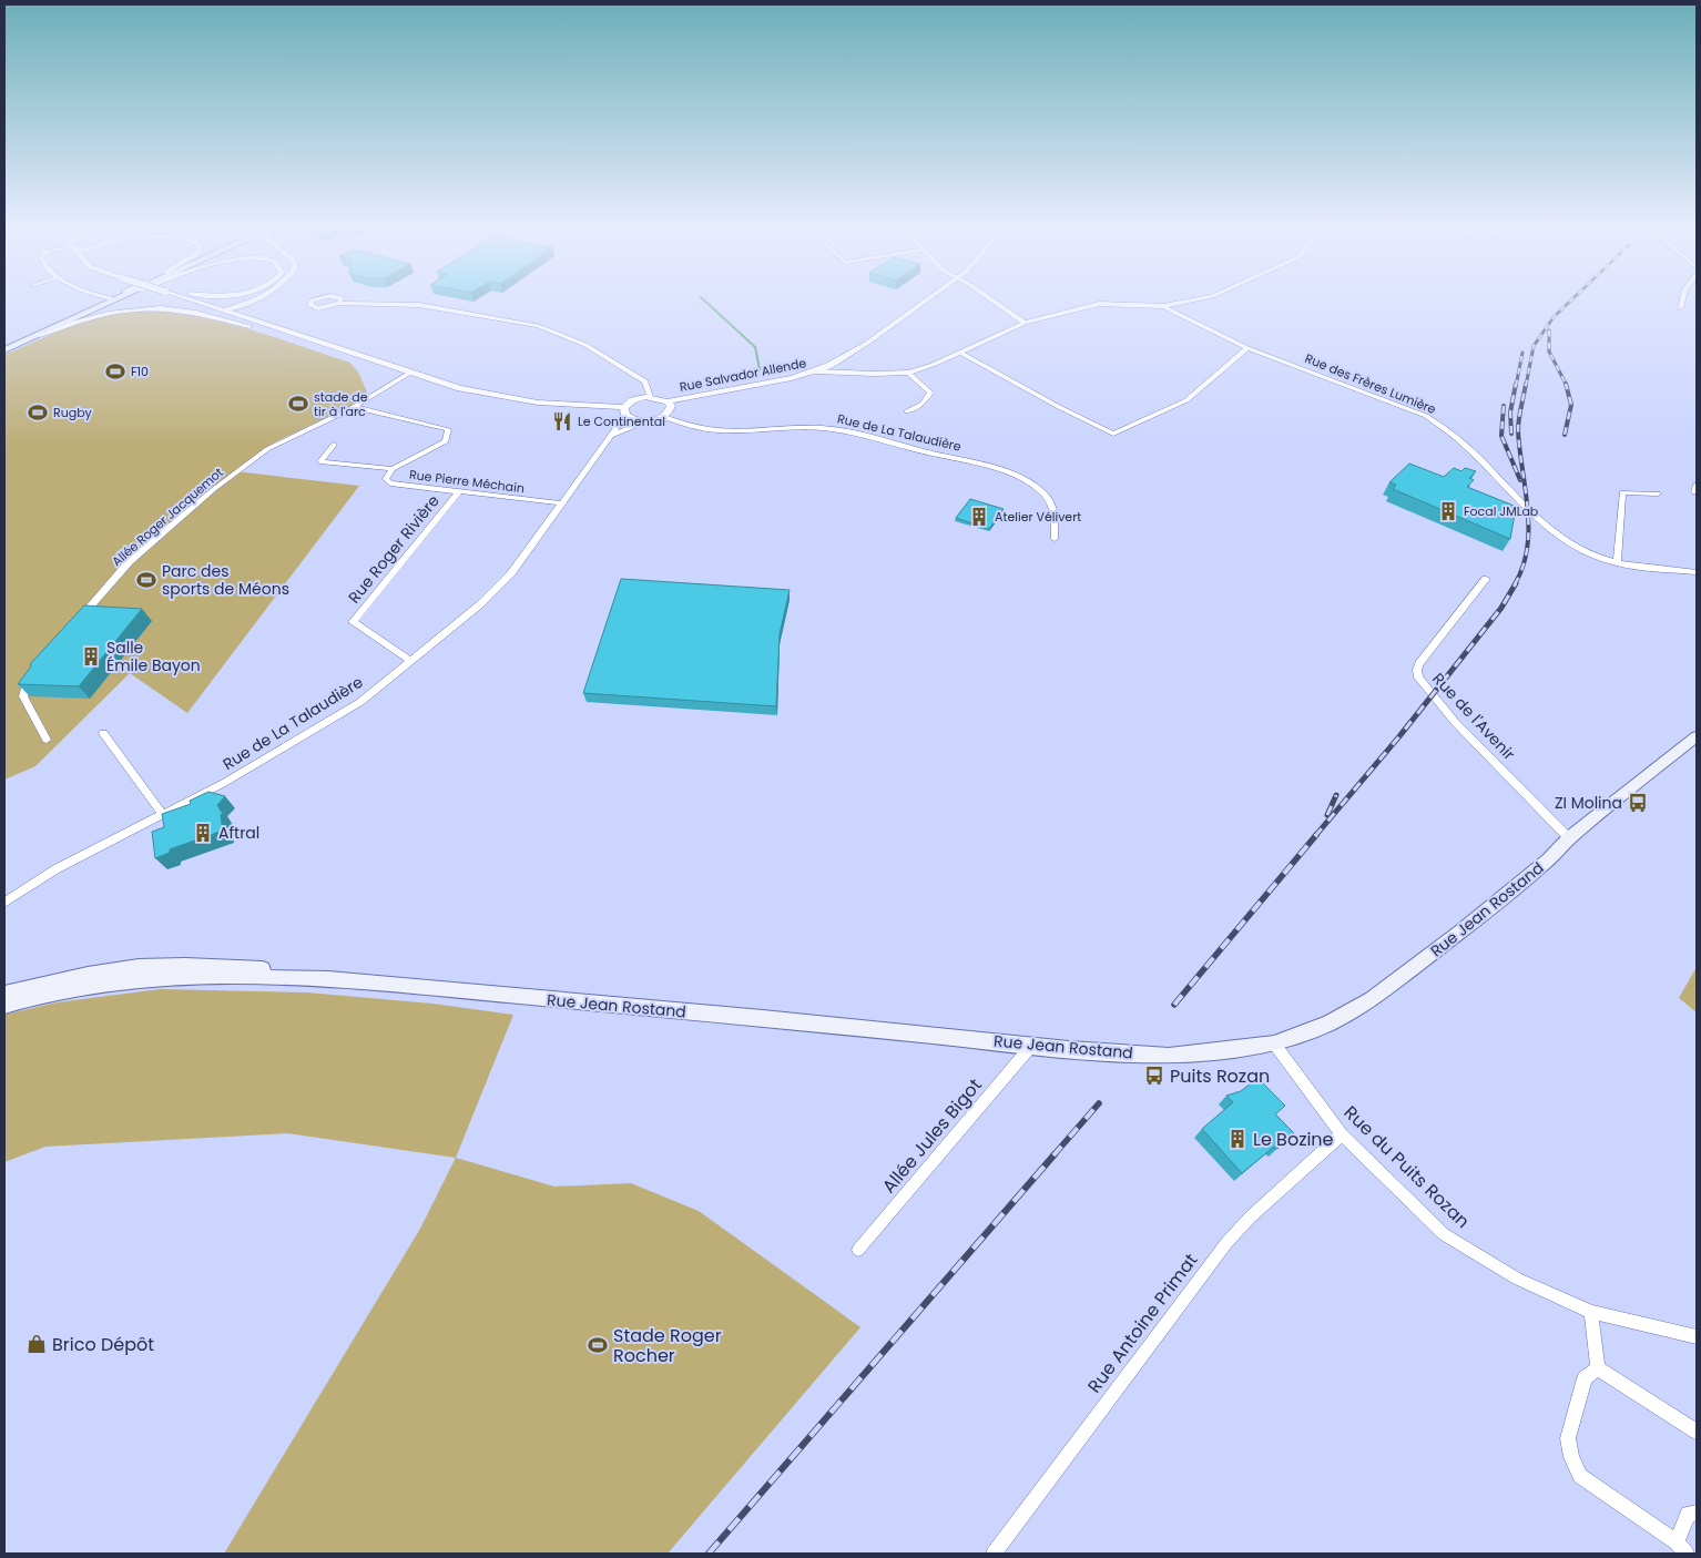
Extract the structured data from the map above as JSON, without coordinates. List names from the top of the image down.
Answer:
{
  "streets": {
    "main road": ["Rue Jean Rostand"],
    "street": [
      "Rue Salvador Allende",
      "Rue des Frères Lumière",
      "Rue de La Talaudière",
      "Rue Pierre Méchain",
      "Allée Roger Jacquemot",
      "Rue Roger Rivière",
      "Rue de l'Avenir",
      "Allée Jules Bigot",
      "Rue du Puits Rozan",
      "Rue Antoine Primat"
    ]
  },
  "crossings": [
    ["Rue de La Talaudière", "Rue Pierre Méchain"],
    ["Rue de La Talaudière", "Rue Roger Rivière"],
    ["Rue Pierre Méchain", "Allée Roger Jacquemot"],
    ["Rue Pierre Méchain", "Rue Roger Rivière"],
    ["Rue de l'Avenir", "Rue Jean Rostand"],
    ["Rue Jean Rostand", "Allée Jules Bigot"],
    ["Rue Jean Rostand", "Rue du Puits Rozan"],
    ["Rue du Puits Rozan", "Rue Antoine Primat"]
  ],
  "places": {
    "sports": [
      "F10",
      "stade de tir à l'arc",
      "Rugby",
      "Parc des sports de Méons",
      "Stade Roger Rocher"
    ],
    "restaurant": ["Le Continental"],
    "building": [
      "Focal JMLab",
      "Atelier Vélivert",
      "Salle Émile Bayon",
      "Aftral",
      "Le Bozine"
    ],
    "bus stop": ["ZI Molina", "Puits Rozan"],
    "shop": ["Brico Dépôt"]
  }
}
